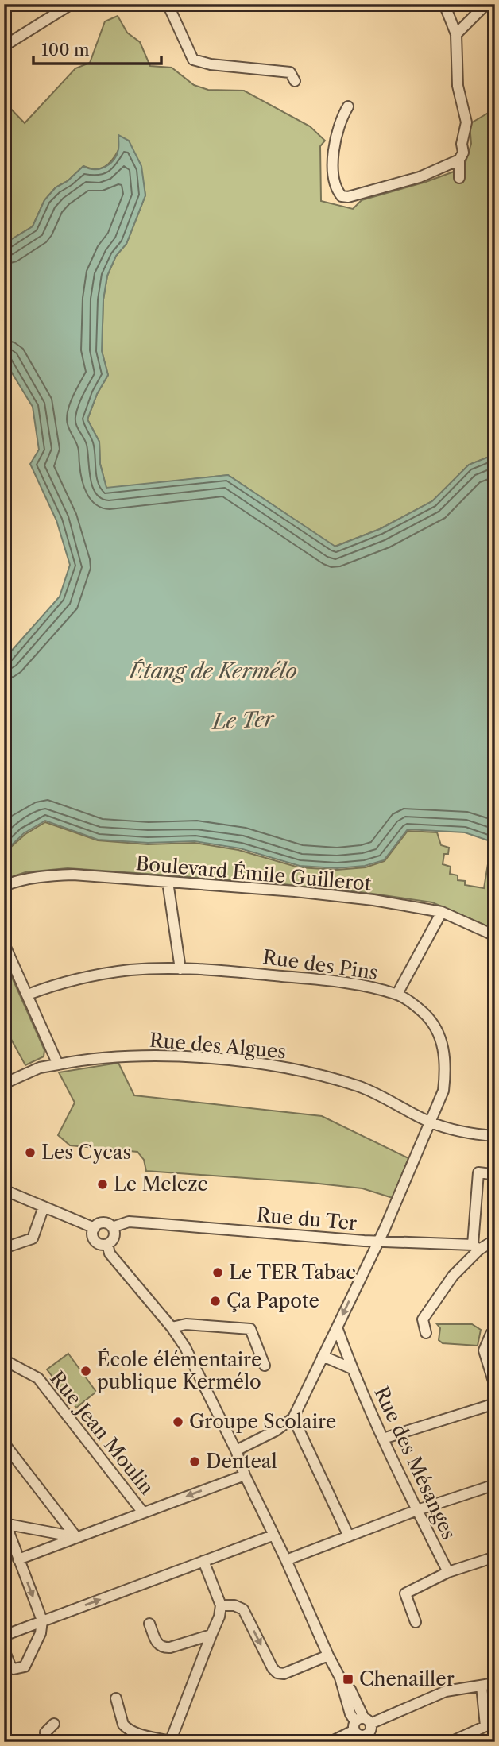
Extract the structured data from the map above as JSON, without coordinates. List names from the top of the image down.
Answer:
{
  "streets": {
    "street": [
      "Boulevard Émile Guillerot",
      "Rue des Pins",
      "Rue des Algues",
      "Rue du Ter",
      "Rue Jean Moulin",
      "Rue des Mésanges"
    ]
  },
  "crossings": [
    ["Rue des Pins", "Rue des Algues"],
    ["Rue des Pins", "Rue du Ter"],
    ["Rue des Pins", "Rue des Mésanges"]
  ],
  "water": ["Étang de Kermélo", "Le Ter"],
  "places": {
    "other": [
      "Les Cycas",
      "Le Meleze",
      "Le TER Tabac",
      "Ça Papote",
      "École élémentaire publique Kermélo",
      "Groupe Scolaire",
      "Denteal"
    ],
    "transit": ["Chenailler"]
  },
  "scale_bar": "100 m"
}
